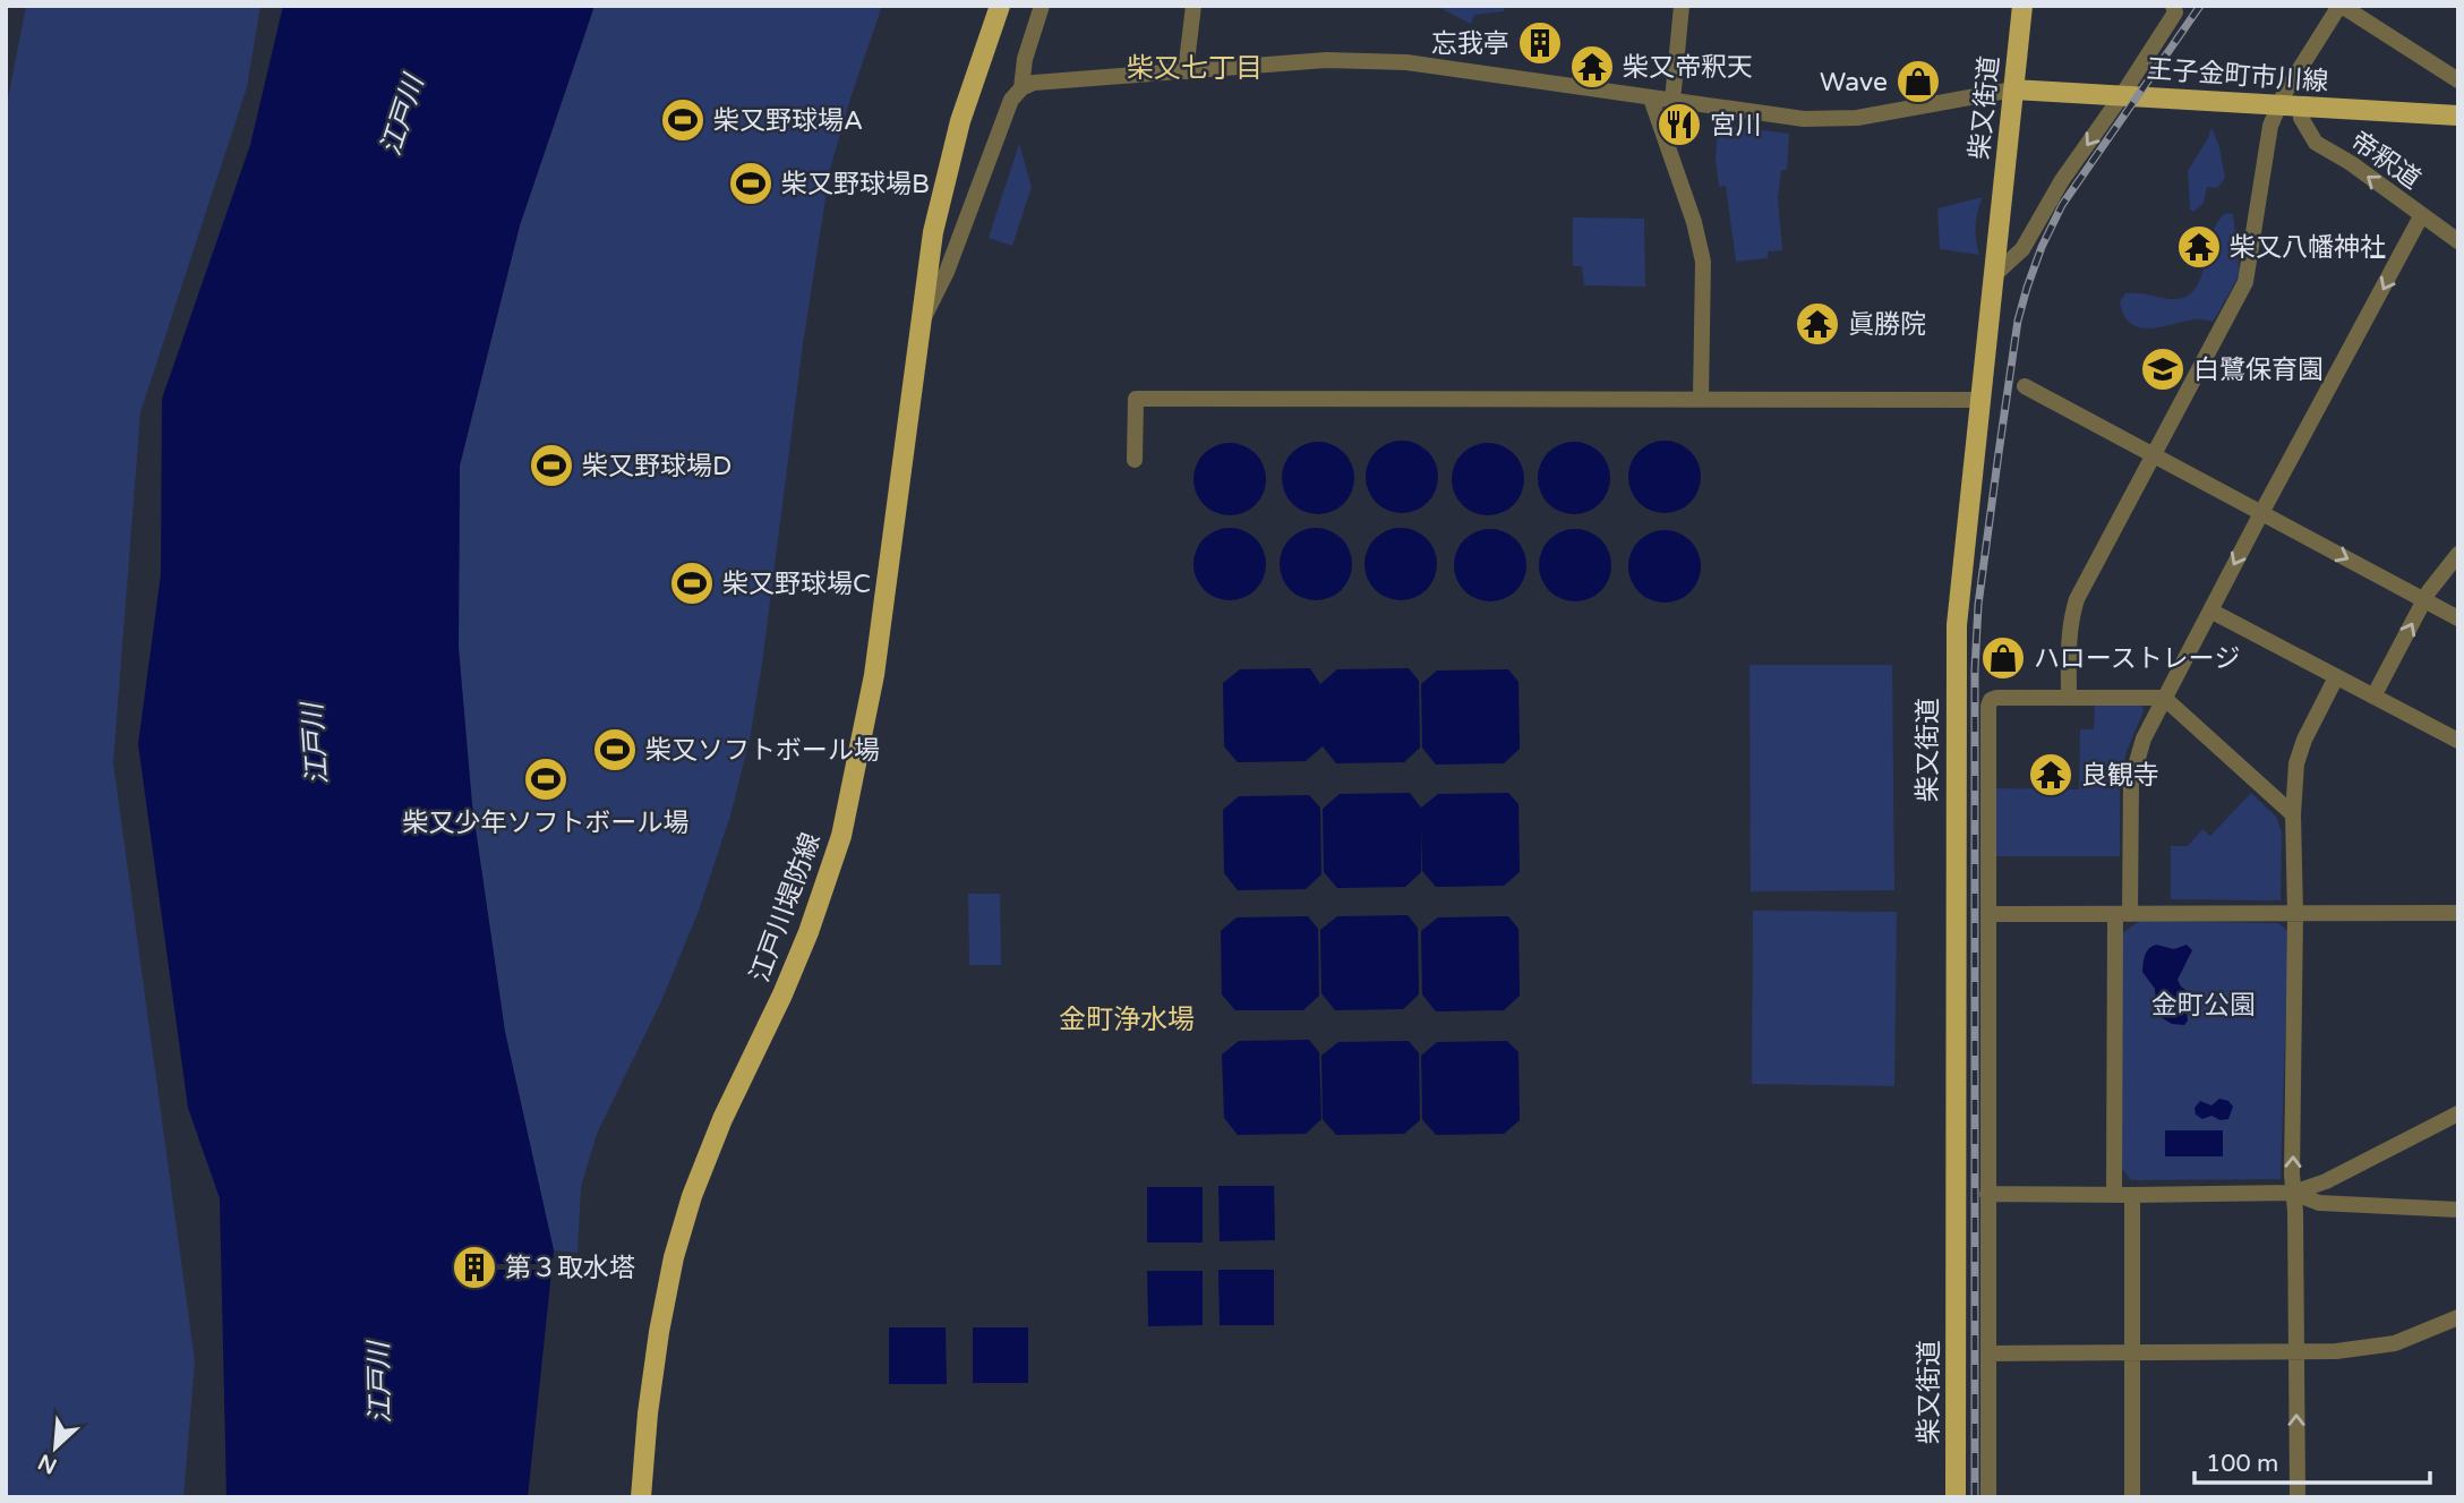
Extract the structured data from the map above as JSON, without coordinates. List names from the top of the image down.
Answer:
{
  "streets": {
    "main road": ["王子金町市川線", "柴又街道", "江戸川堤防線"],
    "street": ["帝釈道"]
  },
  "crossings": [
    ["王子金町市川線", "柴又街道"],
    ["王子金町市川線", "帝釈道"]
  ],
  "one_way": ["帝釈道"],
  "districts": ["柴又七丁目", "金町浄水場"],
  "water": ["江戸川"],
  "parks": ["金町公園"],
  "places": {
    "building": ["忘我亭", "第３取水塔"],
    "temple": [
      "柴又帝釈天",
      "柴又八幡神社",
      "眞勝院",
      "良観寺"
    ],
    "shop": ["Wave", "ハローストレージ"],
    "sports": [
      "柴又野球場A",
      "柴又野球場B",
      "柴又野球場D",
      "柴又野球場C",
      "柴又ソフトボール場",
      "柴又少年ソフトボール場"
    ],
    "restaurant": ["宮川"],
    "school or university": ["白鷺保育園"]
  },
  "scale_bar": "100 m",
  "north": "bottom left"
}
